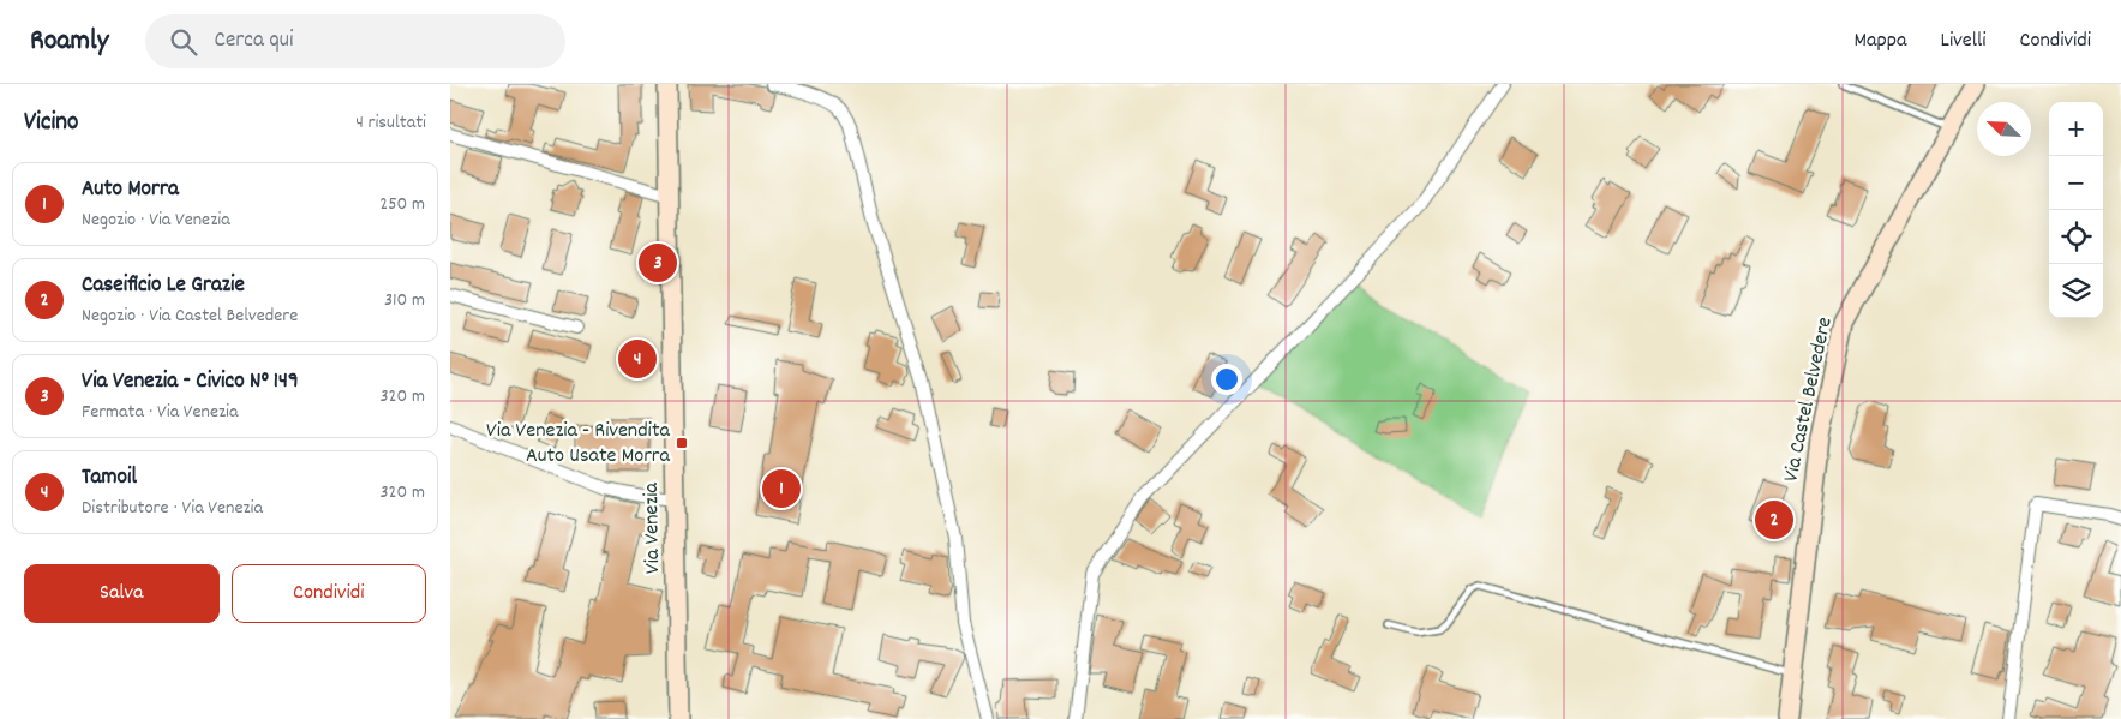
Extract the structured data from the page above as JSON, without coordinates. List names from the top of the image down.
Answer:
{
  "streets": {
    "street": ["Via Castel Belvedere", "Via Venezia"]
  },
  "places": {
    "transit": ["Via Venezia - Rivendita Auto Usate Morra"]
  },
  "north": "top left",
  "page": {
    "header": "Roamly",
    "search": "Cerca qui",
    "nav": ["Mappa", "Livelli", "Condividi"],
    "heading": ["Vicino", "4 risultati"],
    "map_buttons": ["+", "−"],
    "list": [
      {
        "mark": "1",
        "name": "Auto Morra",
        "note": "Negozio · Via Venezia",
        "value": "250 m"
      },
      {
        "mark": "2",
        "name": "Caseificio Le Grazie",
        "note": "Negozio · Via Castel Belvedere",
        "value": "310 m"
      },
      {
        "mark": "3",
        "name": "Via Venezia - Civico N° 149",
        "note": "Fermata · Via Venezia",
        "value": "320 m"
      },
      {
        "mark": "4",
        "name": "Tamoil",
        "note": "Distributore · Via Venezia",
        "value": "320 m"
      }
    ],
    "pins": [
      "3",
      "4",
      "1",
      "2"
    ],
    "buttons": ["Salva", "Condividi"]
  }
}
